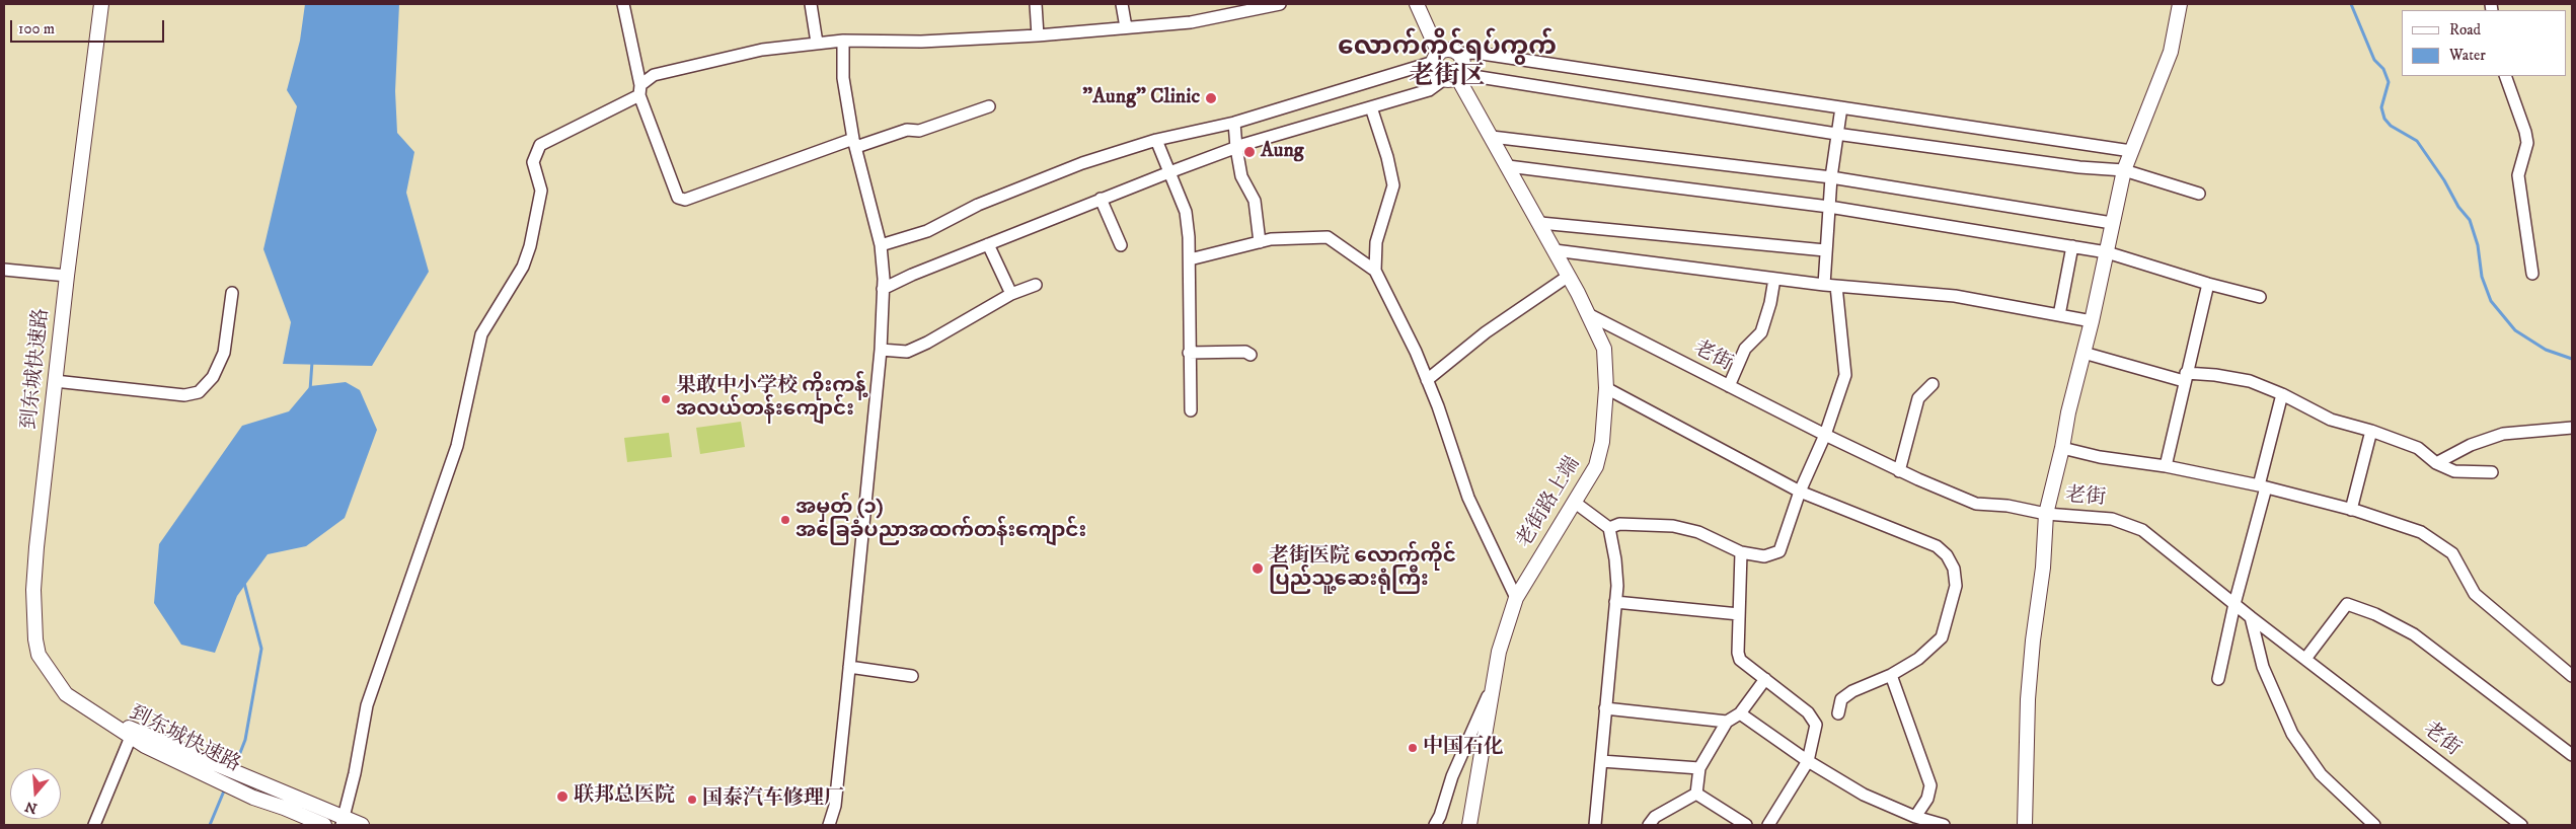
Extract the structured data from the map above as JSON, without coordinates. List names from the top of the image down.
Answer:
{
  "streets": {
    "main road": ["到东城快速路", "老街路上端"],
    "street": ["老街"]
  },
  "crossings": [
    ["老街", "老街路上端"]
  ],
  "districts": ["လောက်ကိုင်ရပ်ကွက် 老街区"],
  "places": [
    "\"Aung\" Clinic",
    "Aung",
    "果敢中小学校 ကိုးကန့် အလယ်တန်းကျောင်း",
    "အမှတ် (၁) အခြေခံပညာအထက်တန်းကျောင်း",
    "老街医院 လောက်ကိုင် ပြည်သူ့ဆေးရုံကြီး",
    "中国石化",
    "联邦总医院",
    "国泰汽车修理厂"
  ],
  "legend": ["Road", "Water"],
  "scale_bar": "100 m",
  "north": "bottom"
}
